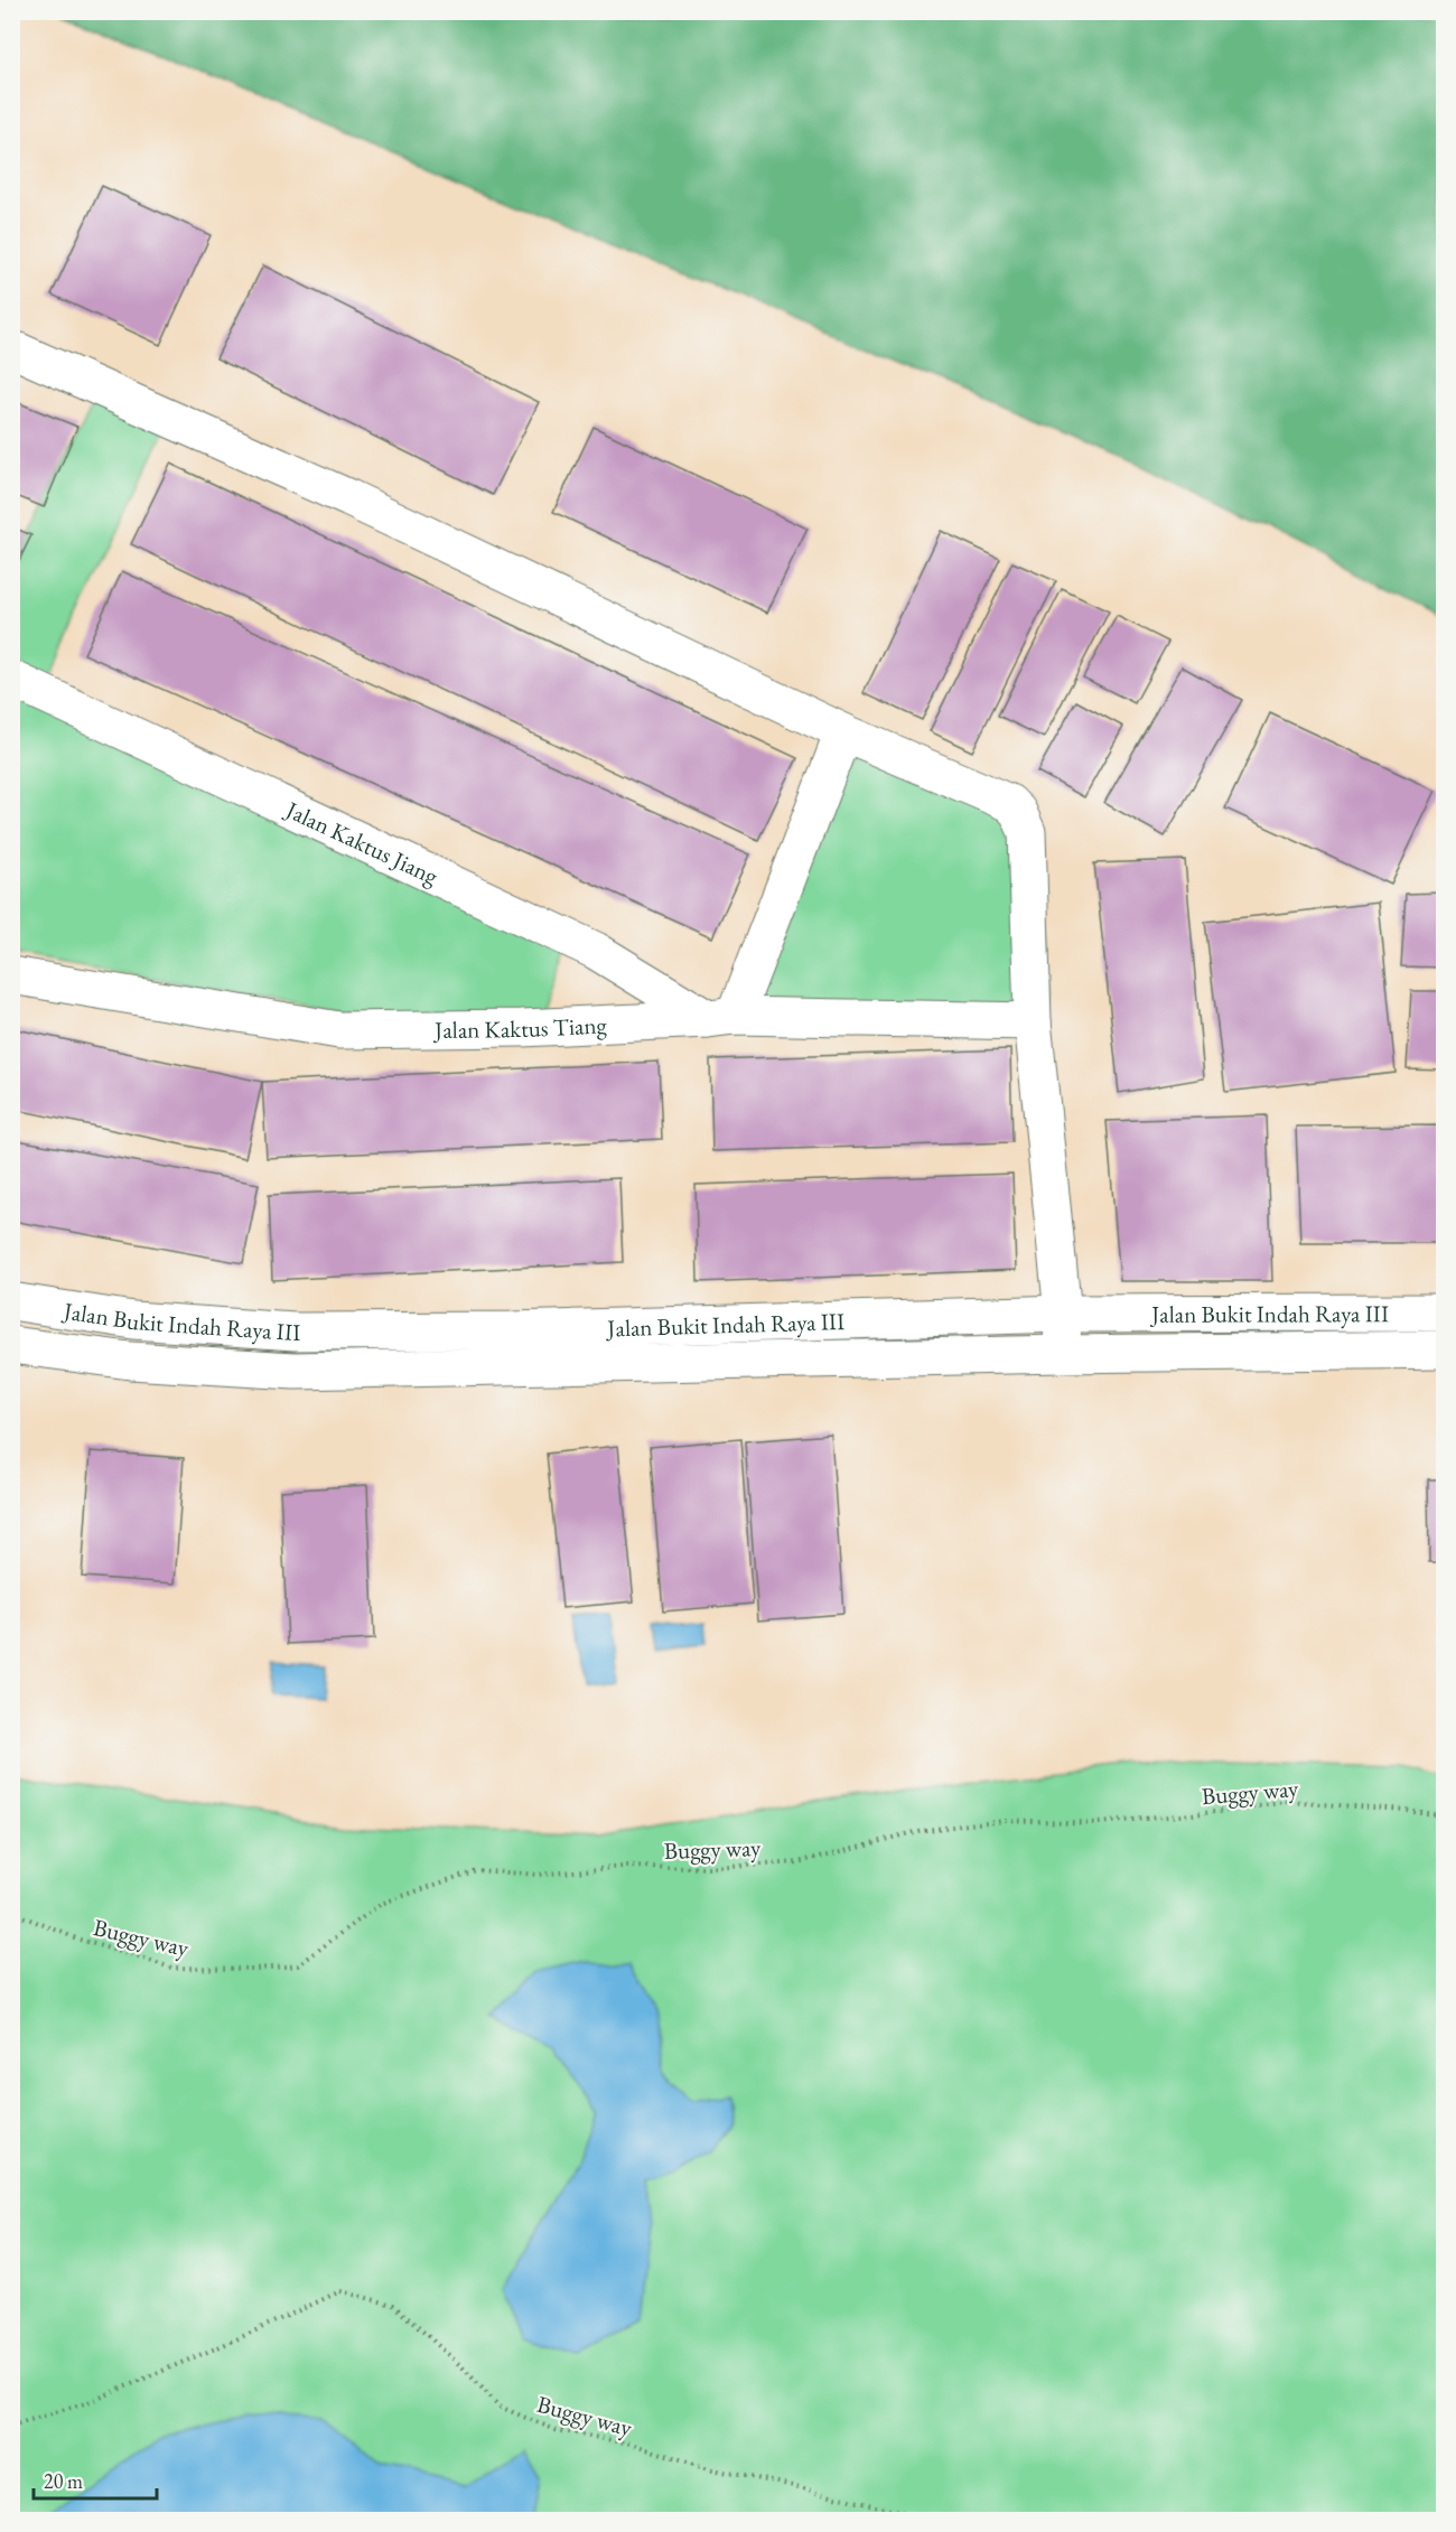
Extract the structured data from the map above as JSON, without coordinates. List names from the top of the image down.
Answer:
{
  "streets": {
    "street": ["Jalan Kaktus Jiang", "Jalan Kaktus Tiang", "Jalan Bukit Indah Raya III"],
    "path": ["Buggy way"]
  },
  "crossings": [
    ["Jalan Kaktus Jiang", "Jalan Kaktus Tiang"]
  ],
  "scale_bar": "20 m"
}
